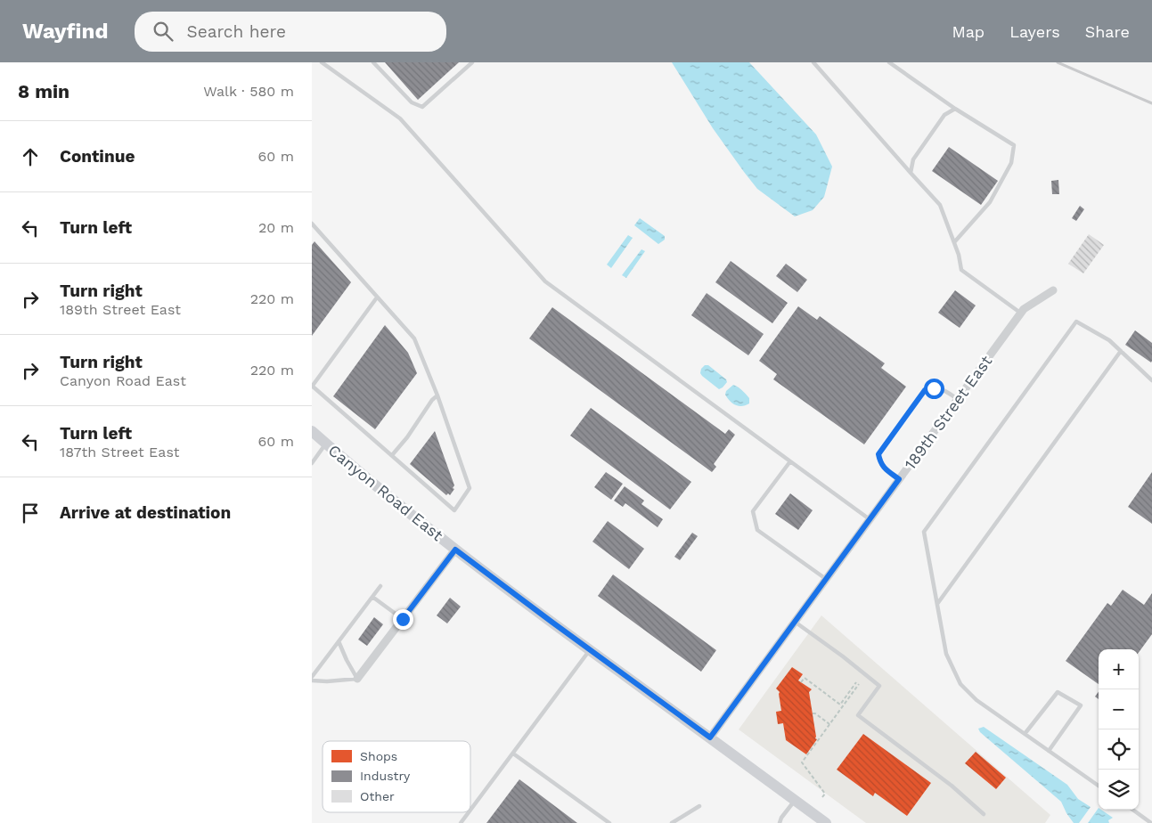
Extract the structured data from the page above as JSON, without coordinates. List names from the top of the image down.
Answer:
{
  "streets": {
    "main road": ["Canyon Road East"],
    "street": ["189th Street East"]
  },
  "crossings": [
    ["189th Street East", "Canyon Road East"]
  ],
  "legend": ["Shops", "Industry", "Other"],
  "page": {
    "header": "Wayfind",
    "search": "Search here",
    "nav": ["Map", "Layers", "Share"],
    "heading": ["8 min", "Walk · 580 m"],
    "list": [
      ["Continue", "60 m"],
      ["Turn left", "20 m"],
      ["Turn right", "189th Street East", "220 m"],
      ["Turn right", "Canyon Road East", "220 m"],
      ["Turn left", "187th Street East", "60 m"],
      "Arrive at destination"
    ],
    "map_buttons": ["+", "−"]
  }
}
